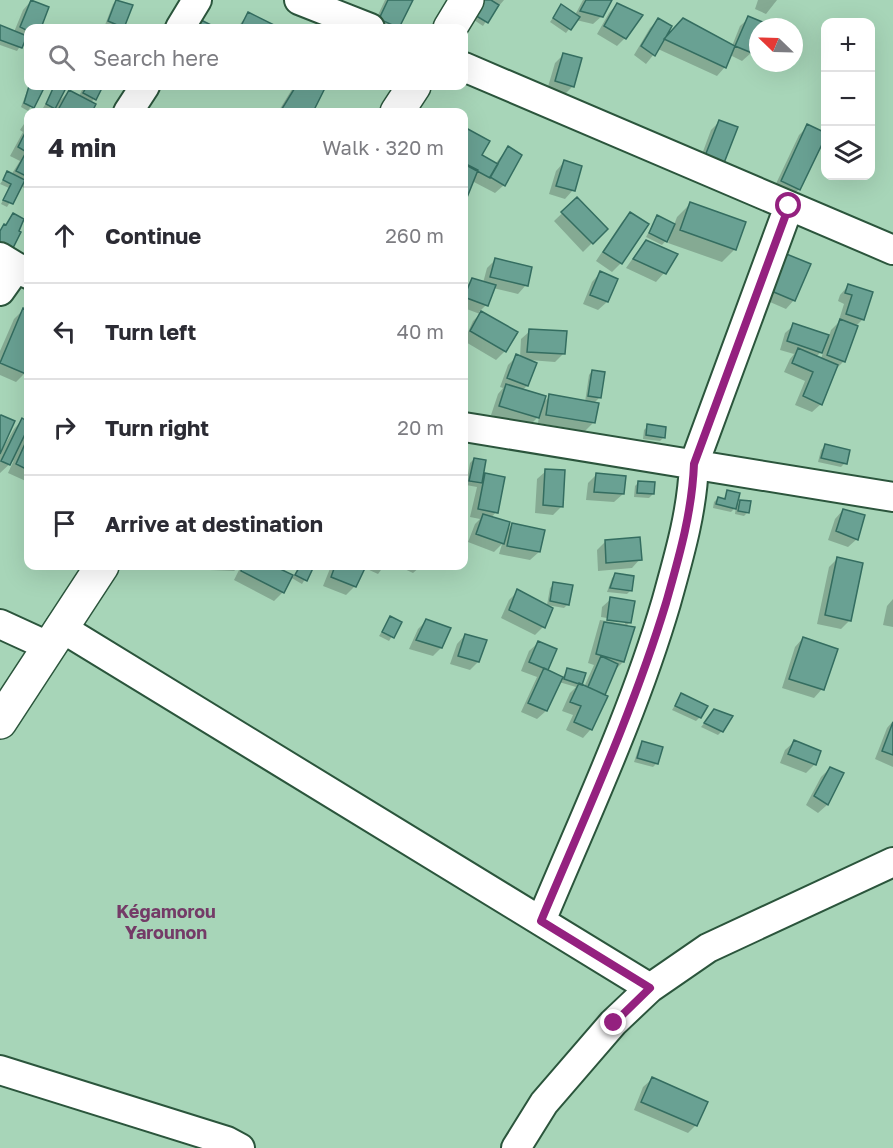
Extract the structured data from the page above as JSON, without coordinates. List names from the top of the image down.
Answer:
{
  "districts": ["Kégamorou Yarounon"],
  "north": "top left",
  "page": {
    "map_buttons": ["+", "−"],
    "search": "Search here",
    "heading": ["4 min", "Walk · 320 m"],
    "list": [
      ["Continue", "260 m"],
      ["Turn left", "40 m"],
      ["Turn right", "20 m"],
      "Arrive at destination"
    ]
  }
}
